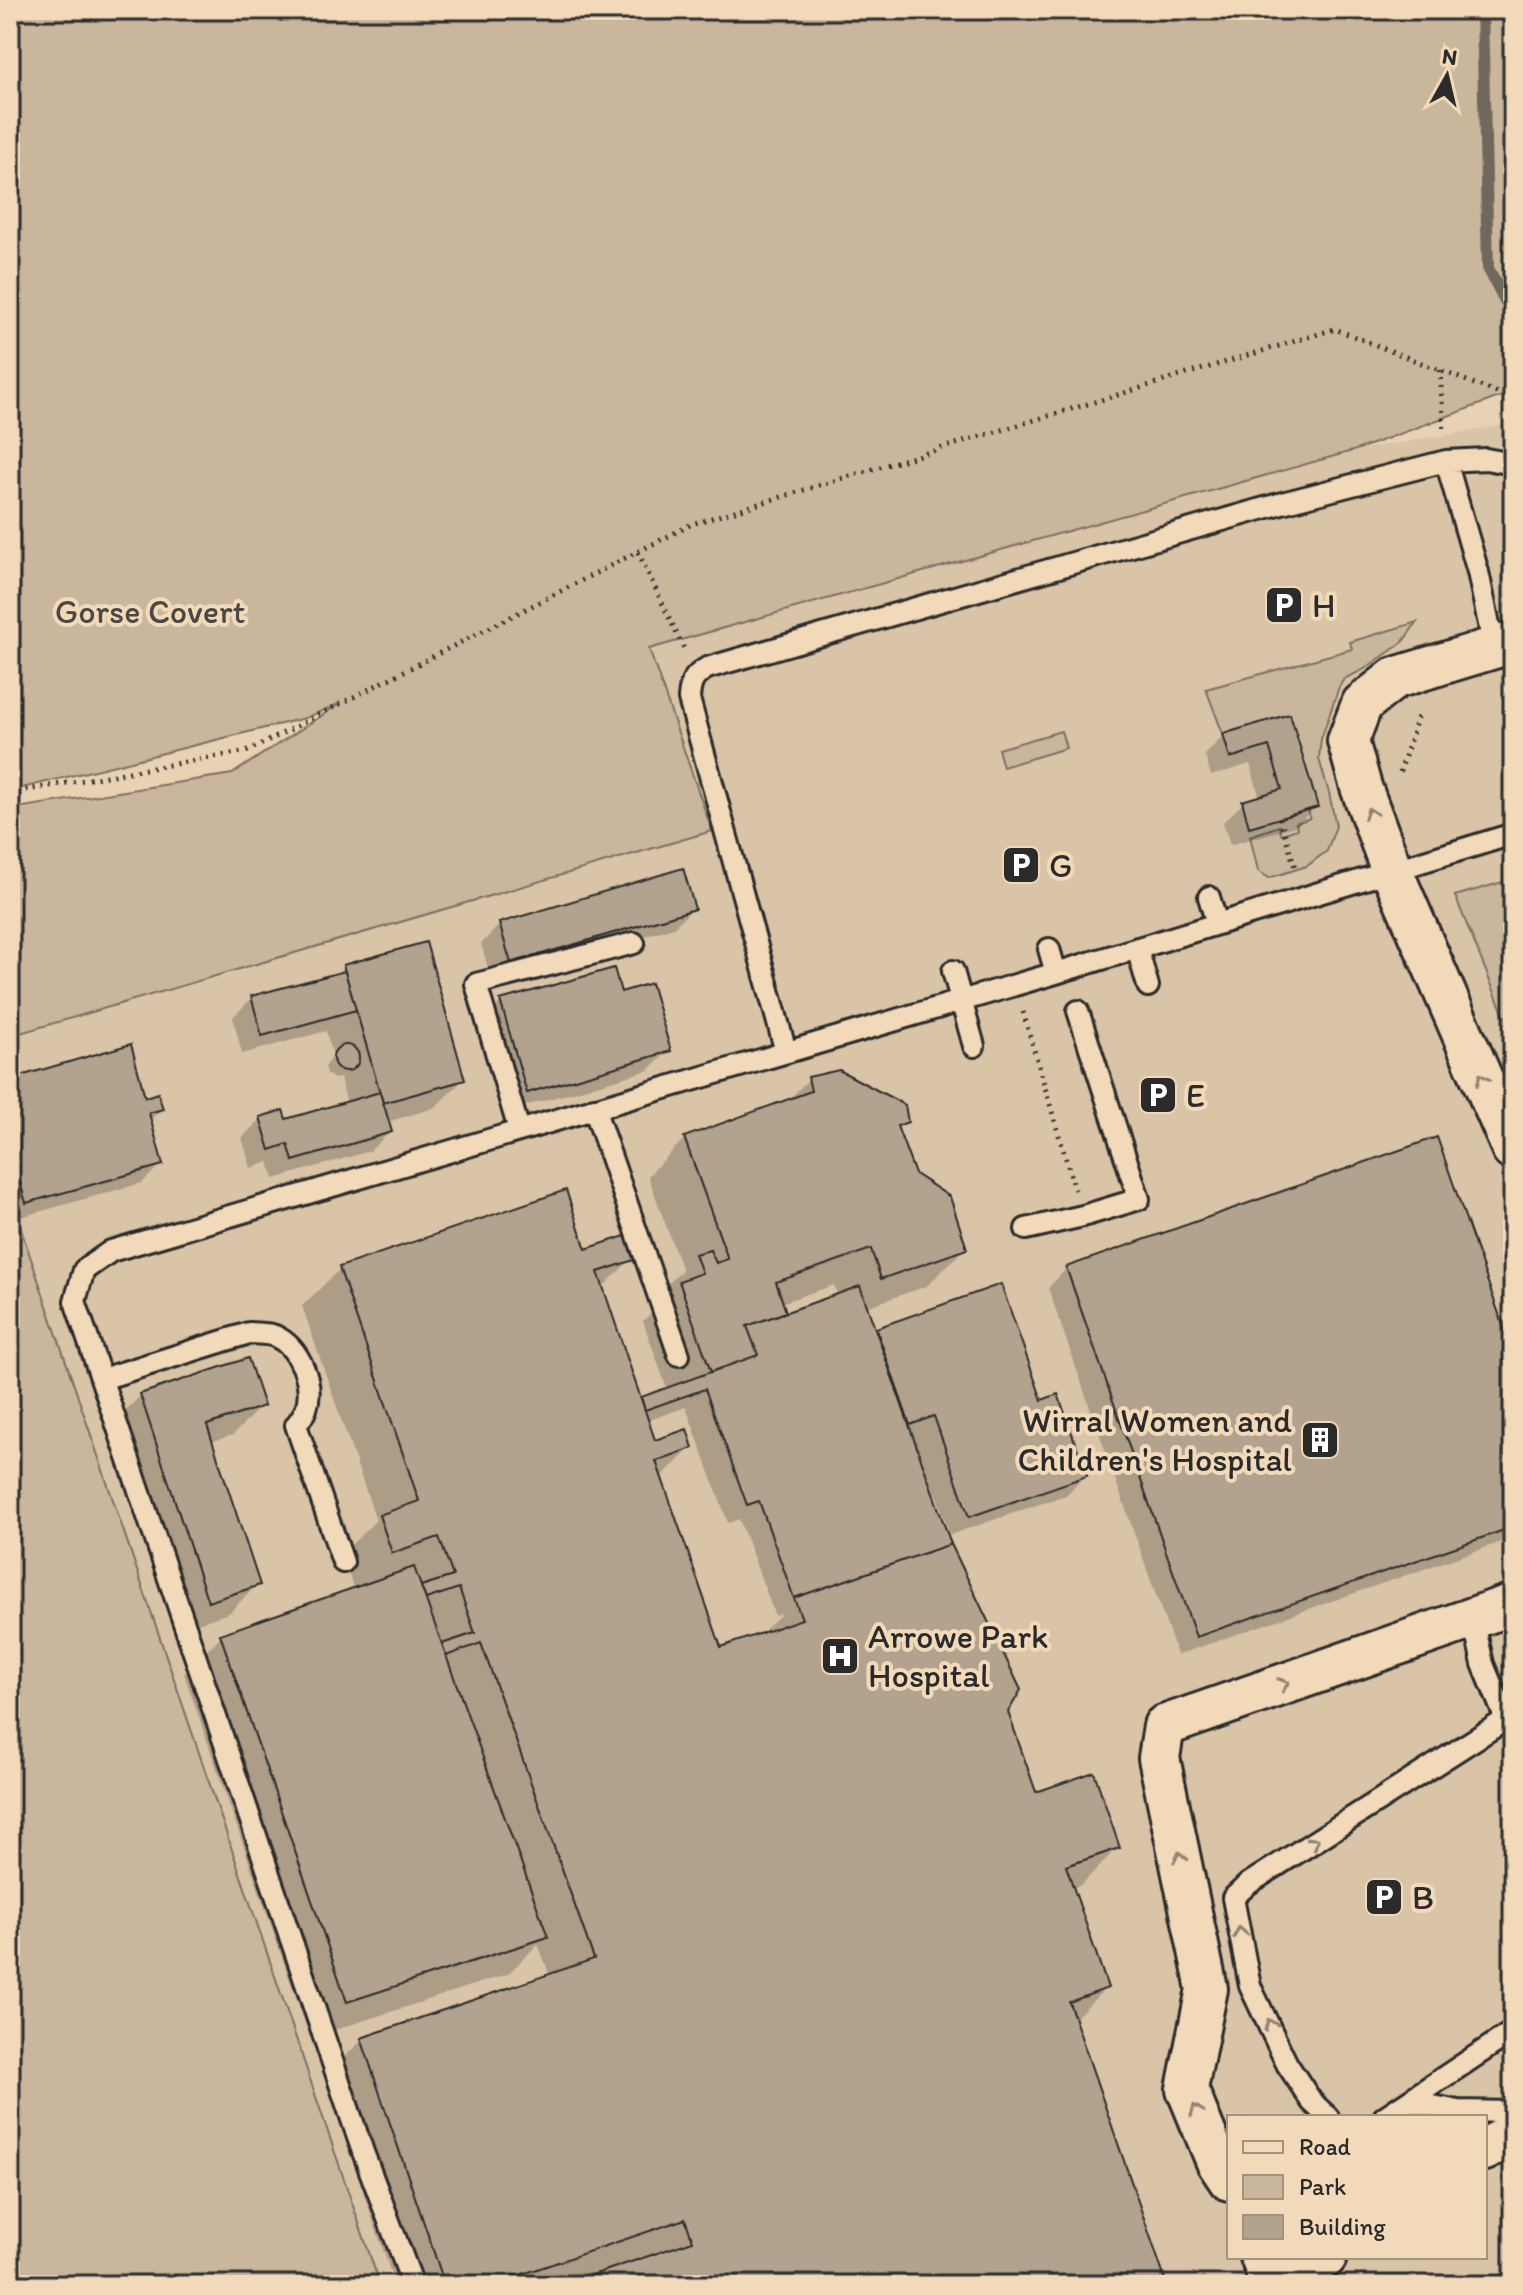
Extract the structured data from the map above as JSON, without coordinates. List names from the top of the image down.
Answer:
{
  "parks": ["Gorse Covert"],
  "places": {
    "parking": [
      "H",
      "G",
      "E",
      "B"
    ],
    "building": ["Wirral Women and Children's Hospital"],
    "hospital": ["Arrowe Park Hospital"]
  },
  "legend": ["Road", "Park", "Building"],
  "north": "top"
}
